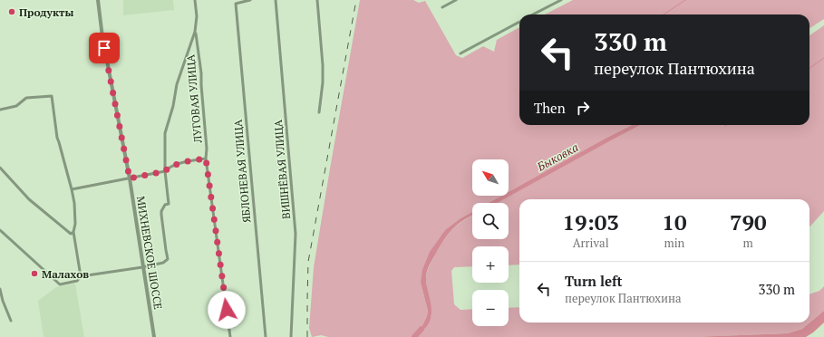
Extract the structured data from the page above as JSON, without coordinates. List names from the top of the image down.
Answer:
{
  "streets": {
    "street": [
      "ЛУГОВАЯ УЛИЦА",
      "ВИШНЁВАЯ УЛИЦА",
      "ЯБЛОНЕВАЯ УЛИЦА",
      "МИХНЕВСКОЕ ШОССЕ"
    ]
  },
  "water": ["Быковка"],
  "places": ["Продукты", "Малахов"],
  "north": "top left",
  "page": {
    "turn": ["330 m", "переулок Пантюхина"],
    "then": "Then",
    "map_buttons": ["+", "−"],
    "eta": [
      "19:03",
      "Arrival",
      "10",
      "min",
      "790",
      "m"
    ],
    "list": [
      {
        "name": "Turn left",
        "note": "переулок Пантюхина",
        "value": "330 m"
      }
    ]
  }
}
